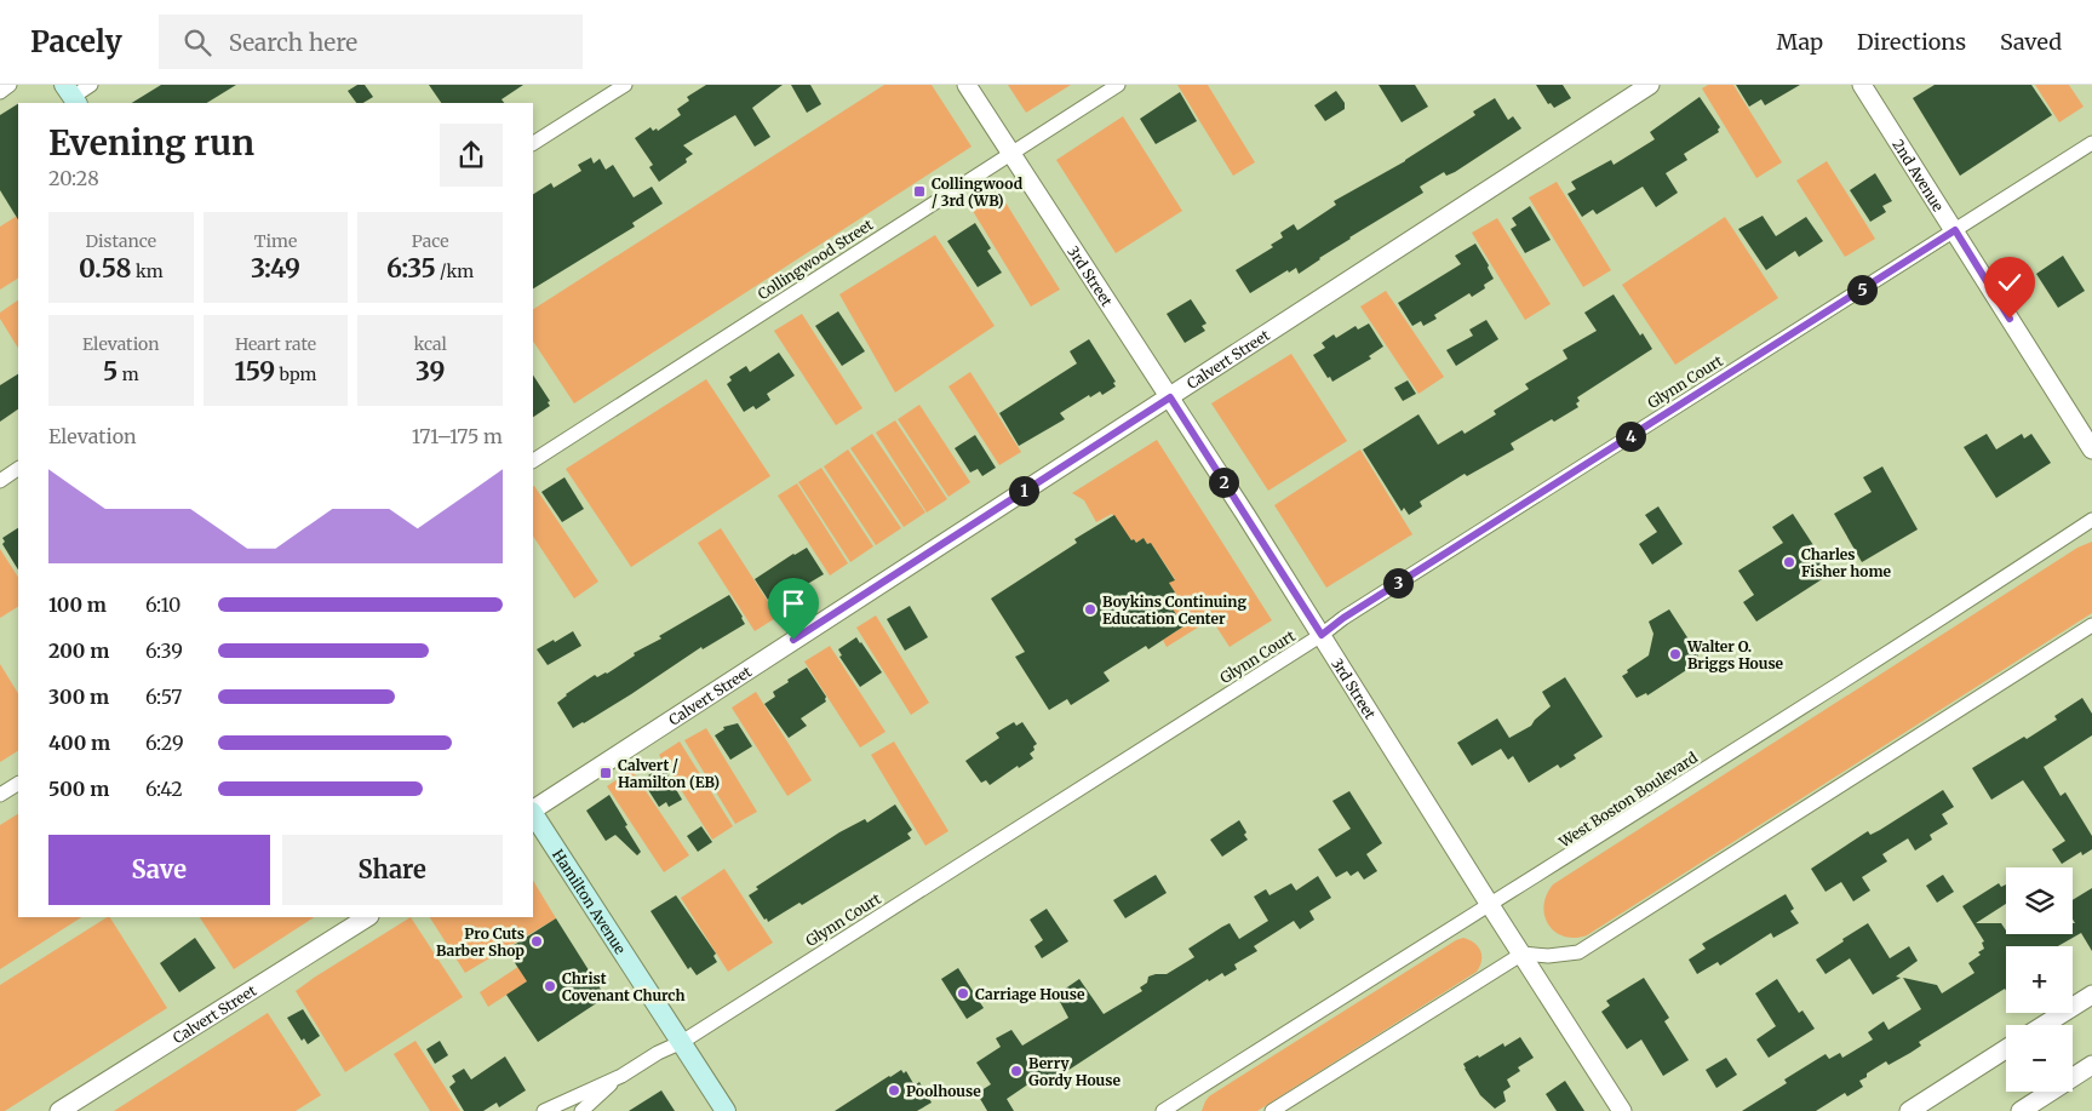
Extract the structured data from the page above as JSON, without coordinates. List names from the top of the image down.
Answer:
{
  "streets": {
    "main road": ["Hamilton Avenue"],
    "street": [
      "2nd Avenue",
      "Collingwood Street",
      "3rd Street",
      "Calvert Street",
      "Glynn Court",
      "West Boston Boulevard"
    ]
  },
  "crossings": [
    ["2nd Avenue", "Glynn Court"],
    ["Collingwood Street", "3rd Street"],
    ["3rd Street", "Calvert Street"],
    ["3rd Street", "Glynn Court"],
    ["3rd Street", "West Boston Boulevard"],
    ["Glynn Court", "Hamilton Avenue"]
  ],
  "places": {
    "transit": ["Collingwood / 3rd (WB)", "Calvert / Hamilton (EB)"],
    "other": [
      "Charles Fisher home",
      "Boykins Continuing Education Center",
      "Walter O. Briggs House",
      "Pro Cuts Barber Shop",
      "Christ Covenant Church",
      "Carriage House",
      "Berry Gordy House",
      "Poolhouse"
    ]
  },
  "page": {
    "header": "Pacely",
    "search": "Search here",
    "nav": ["Map", "Directions", "Saved"],
    "heading": ["Evening run", "20:28"],
    "stats": [
      ["Distance", "0.58 km"],
      ["Time", "3:49"],
      ["Pace", "6:35 /km"],
      ["Elevation", "5 m"],
      ["Heart rate", "159 bpm"],
      ["kcal", "39"]
    ],
    "pins": [
      "5",
      "4",
      "2",
      "1",
      "3"
    ],
    "chart": ["Elevation", "171–175 m"],
    "list": [
      {
        "name": "100 m",
        "note": "6:10"
      },
      {
        "name": "200 m",
        "note": "6:39"
      },
      {
        "name": "300 m",
        "note": "6:57"
      },
      {
        "name": "400 m",
        "note": "6:29"
      },
      {
        "name": "500 m",
        "note": "6:42"
      }
    ],
    "buttons": ["Save", "Share"],
    "map_buttons": ["+", "−"]
  }
}
